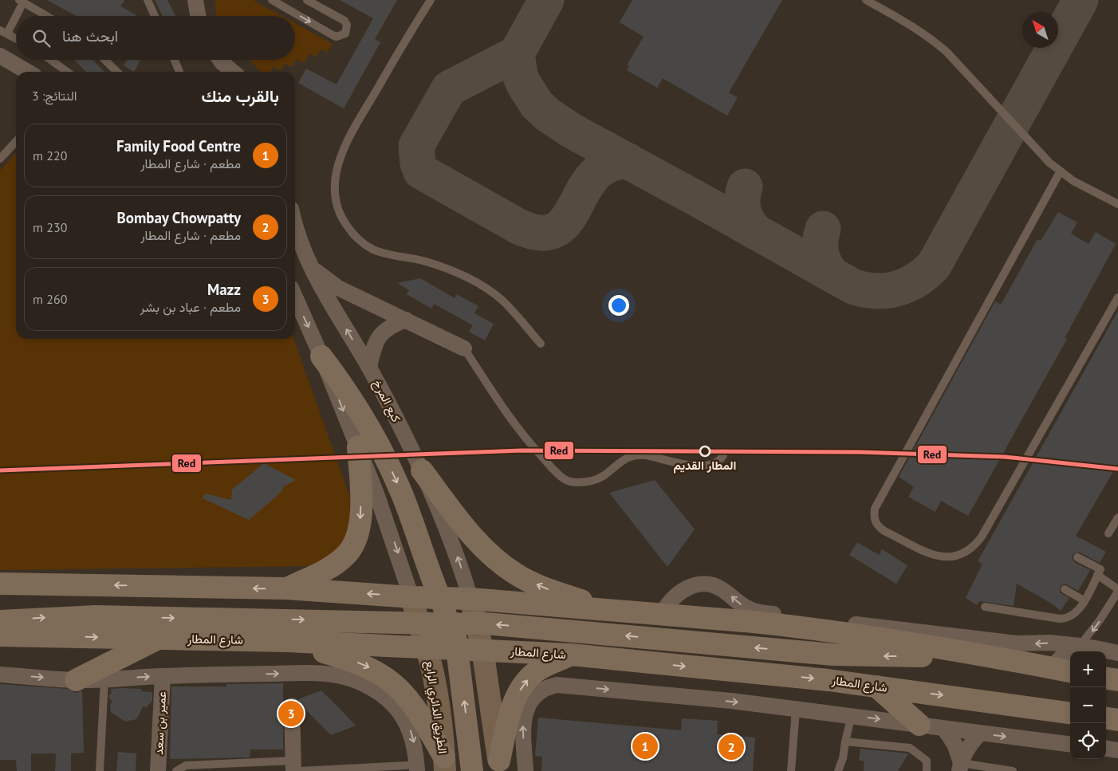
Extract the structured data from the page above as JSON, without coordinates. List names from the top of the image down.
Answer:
{
  "streets": {
    "highway": ["شارع المطار"],
    "main road": ["الطريق الدائري الرابع"],
    "street": ["كبع المرخ", "عمير بن سعد"]
  },
  "crossings": [
    ["شارع المطار", "الطريق الدائري الرابع"]
  ],
  "places": ["المطار القديم"],
  "lines": ["transit line Red"],
  "north": "top left",
  "page": {
    "search": "ابحث هنا",
    "heading": ["بالقرب منك", "النتائج: 3"],
    "list": [
      {
        "mark": "1",
        "name": "Family Food Centre",
        "note": "مطعم · شارع المطار",
        "value": "220 m"
      },
      {
        "mark": "2",
        "name": "Bombay Chowpatty",
        "note": "مطعم · شارع المطار",
        "value": "230 m"
      },
      {
        "mark": "3",
        "name": "Mazz",
        "note": "مطعم · عباد بن بشر",
        "value": "260 m"
      }
    ],
    "map_buttons": ["+", "−"],
    "pins": ["3", "1", "2"]
  }
}
